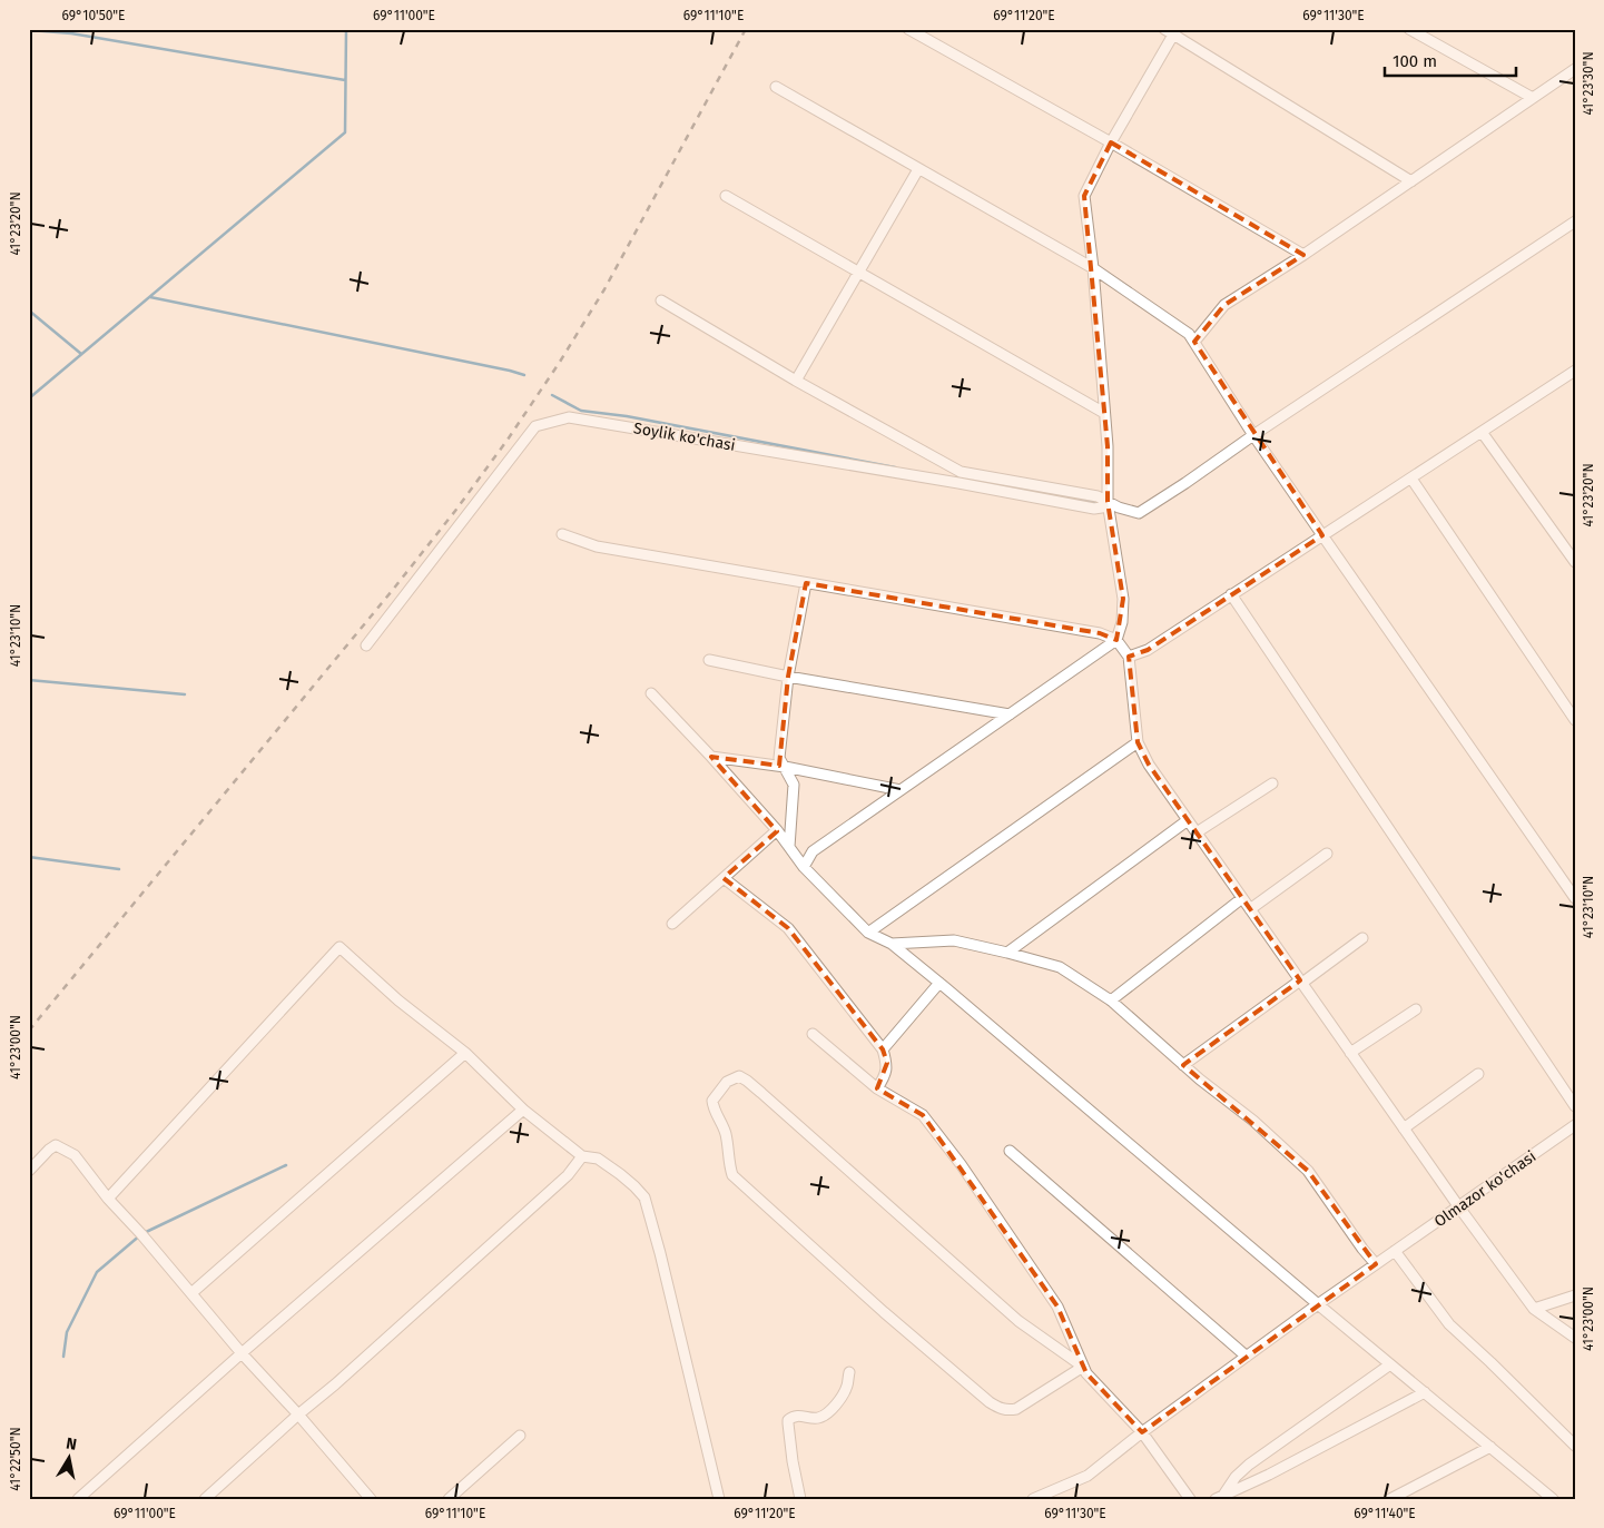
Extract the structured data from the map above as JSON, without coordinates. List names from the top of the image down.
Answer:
{
  "streets": {
    "street": ["Soylik ko'chasi", "Olmazor ko'chasi"]
  },
  "scale_bar": "100 m",
  "north": "top",
  "coordinates": [
    "69°10'50\"E",
    "69°11'00\"E",
    "69°11'10\"E",
    "69°11'20\"E",
    "69°11'30\"E",
    "41°23'30\"N",
    "41°23'20\"N",
    "41°23'10\"N",
    "41°23'00\"N",
    "41°22'50\"N",
    "69°11'40\"E"
  ]
}
